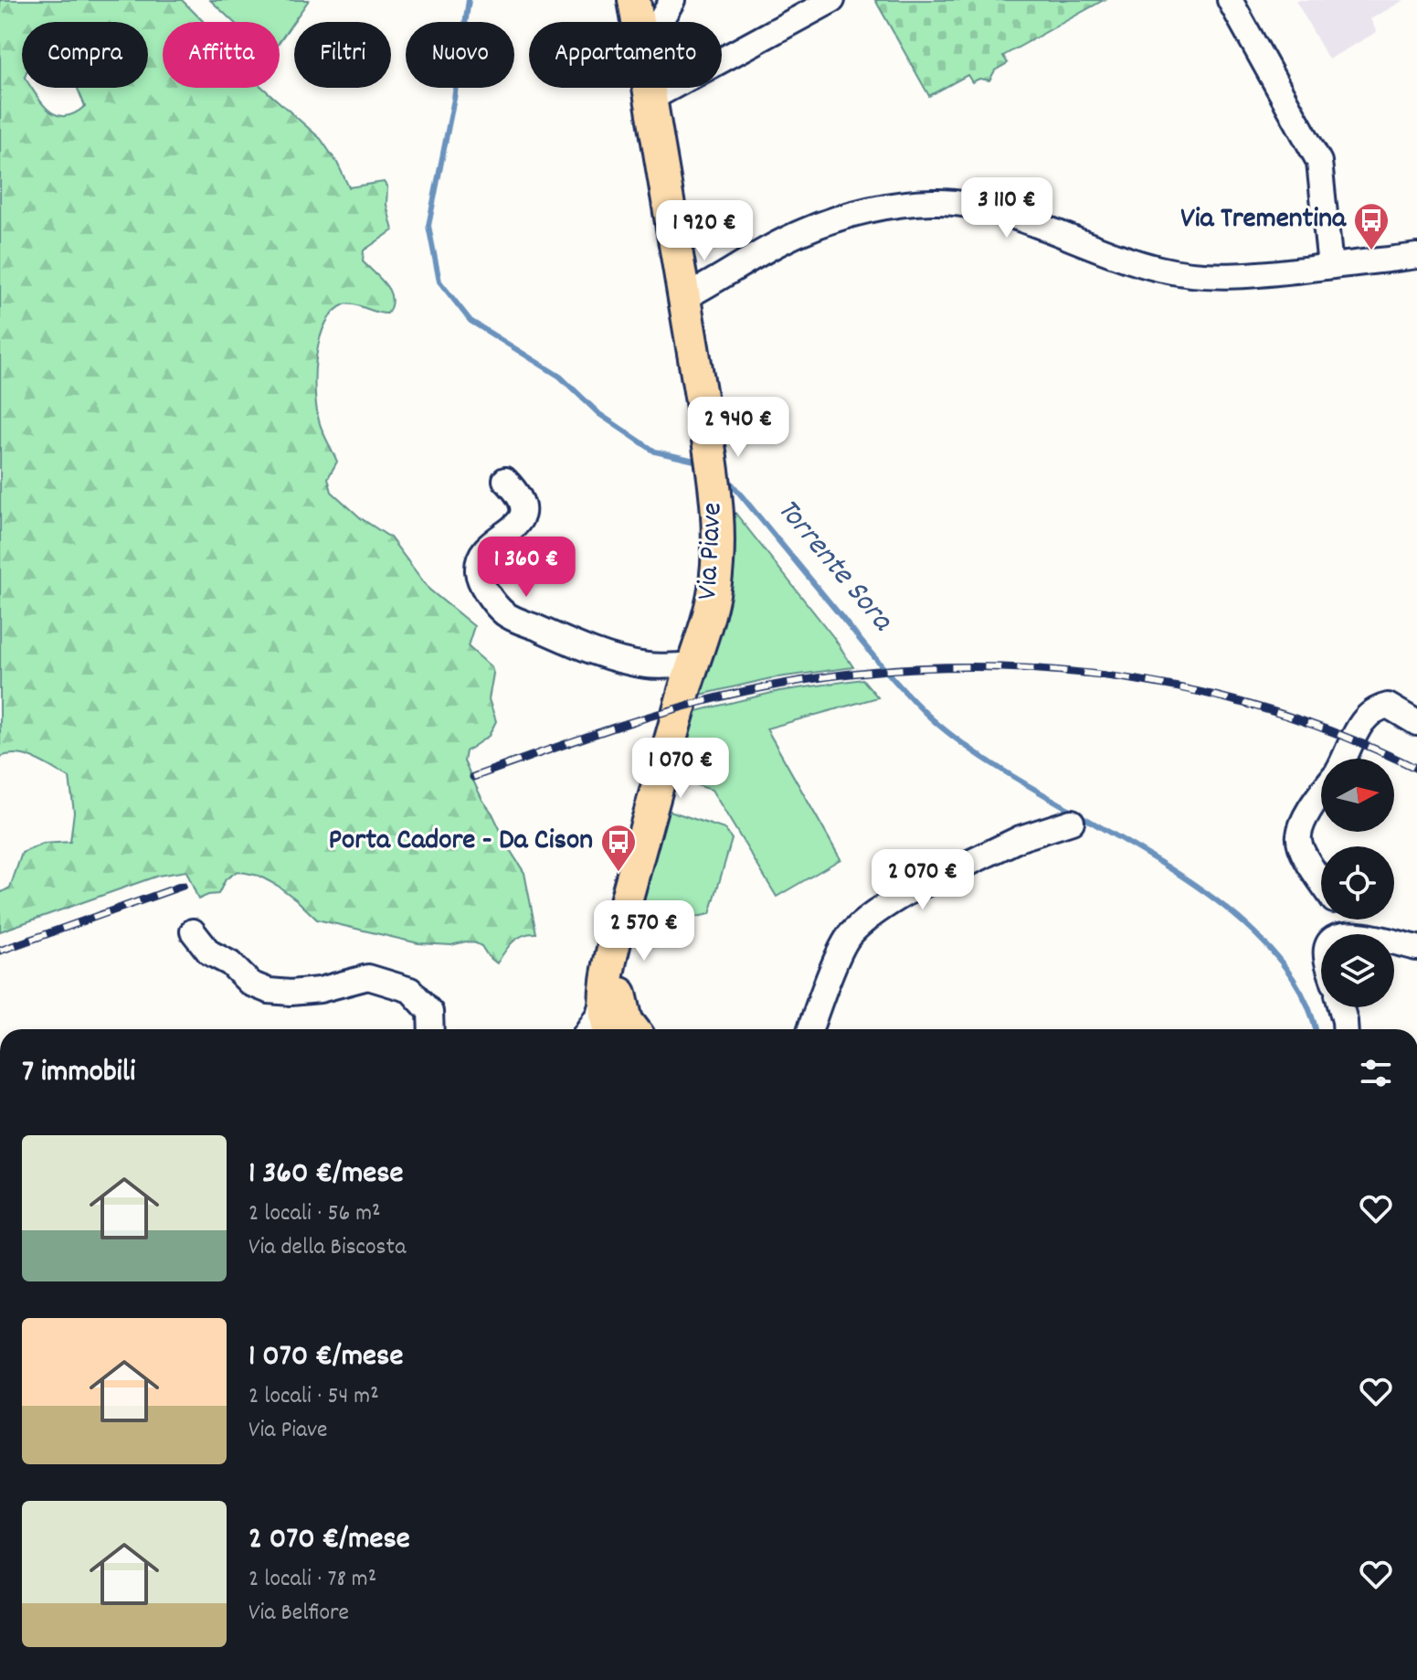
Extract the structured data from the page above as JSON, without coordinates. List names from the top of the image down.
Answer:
{
  "streets": {
    "main road": ["Via Piave"]
  },
  "water": ["Torrente Sora"],
  "places": {
    "bus stop": ["Via Trementina", "Porta Cadore - Da Cison"]
  },
  "north": "right",
  "page": {
    "chip": [
      "Compra",
      "Affitta",
      "Filtri",
      "Nuovo",
      "Appartamento"
    ],
    "price": [
      "3 110 €",
      "1 920 €",
      "2 940 €",
      "1 360 €",
      "1 070 €",
      "2 070 €",
      "2 570 €"
    ],
    "heading": "7 immobili",
    "list": [
      {
        "name": "1 360 €/mese",
        "note": "2 locali · 56 m² · Via della Biscosta"
      },
      {
        "name": "1 070 €/mese",
        "note": "2 locali · 54 m² · Via Piave"
      },
      {
        "name": "2 070 €/mese",
        "note": "2 locali · 78 m² · Via Belfiore"
      }
    ]
  }
}
